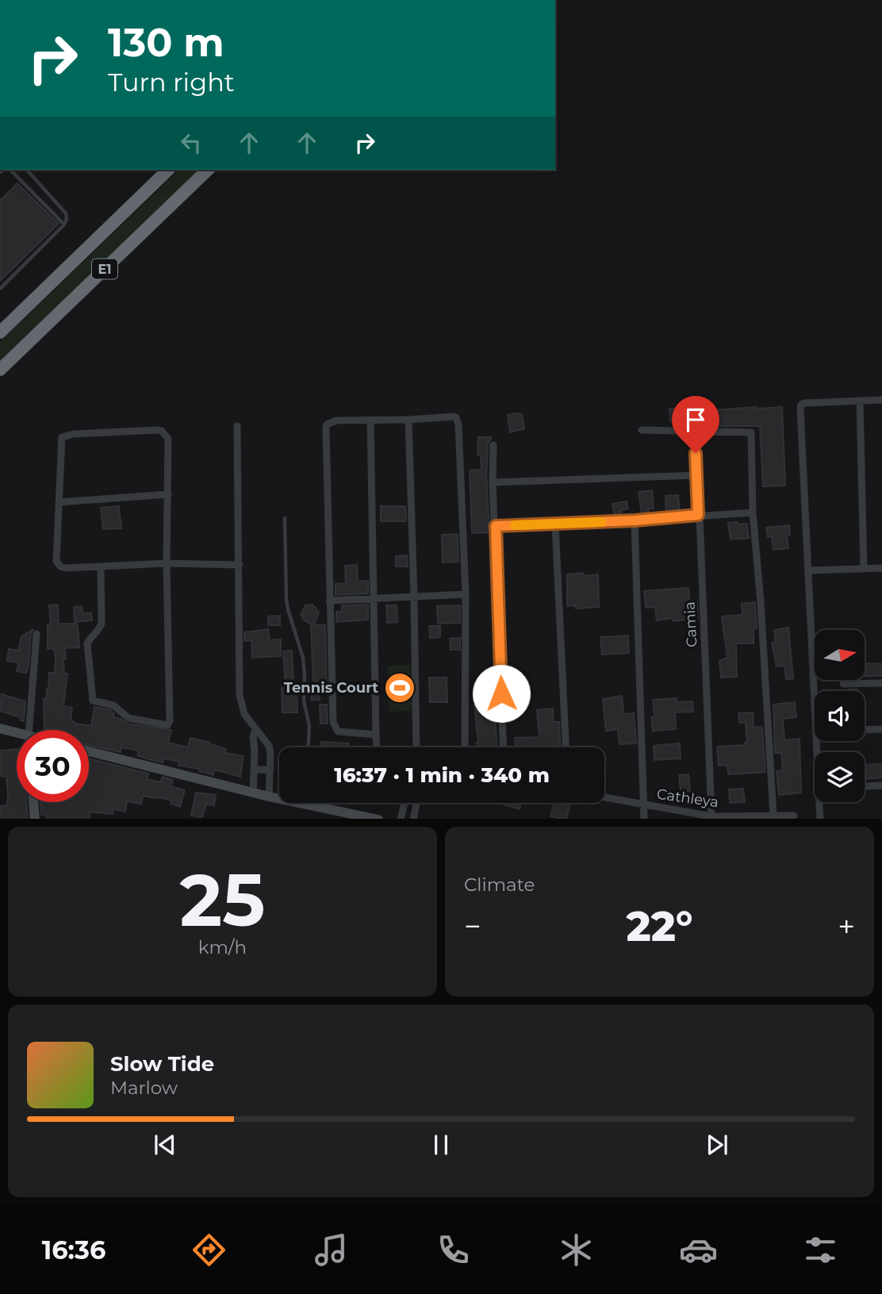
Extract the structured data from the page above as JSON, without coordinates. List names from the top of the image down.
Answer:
{
  "streets": {
    "highway": ["E1"],
    "street": ["Camia", "Cathleya"]
  },
  "crossings": [
    ["Camia", "Cathleya"]
  ],
  "places": {
    "sports": ["Tennis Court"]
  },
  "north": "right",
  "page": {
    "turn": ["130 m", "Turn right"],
    "limit": "30",
    "trip": "16:37 · 1 min · 340 m",
    "tile": [
      ["25", "km/h"],
      "Climate"
    ],
    "heat": ["−", "22°", "+"],
    "song": ["Slow Tide", "Marlow"],
    "tabs": "16:36"
  }
}
